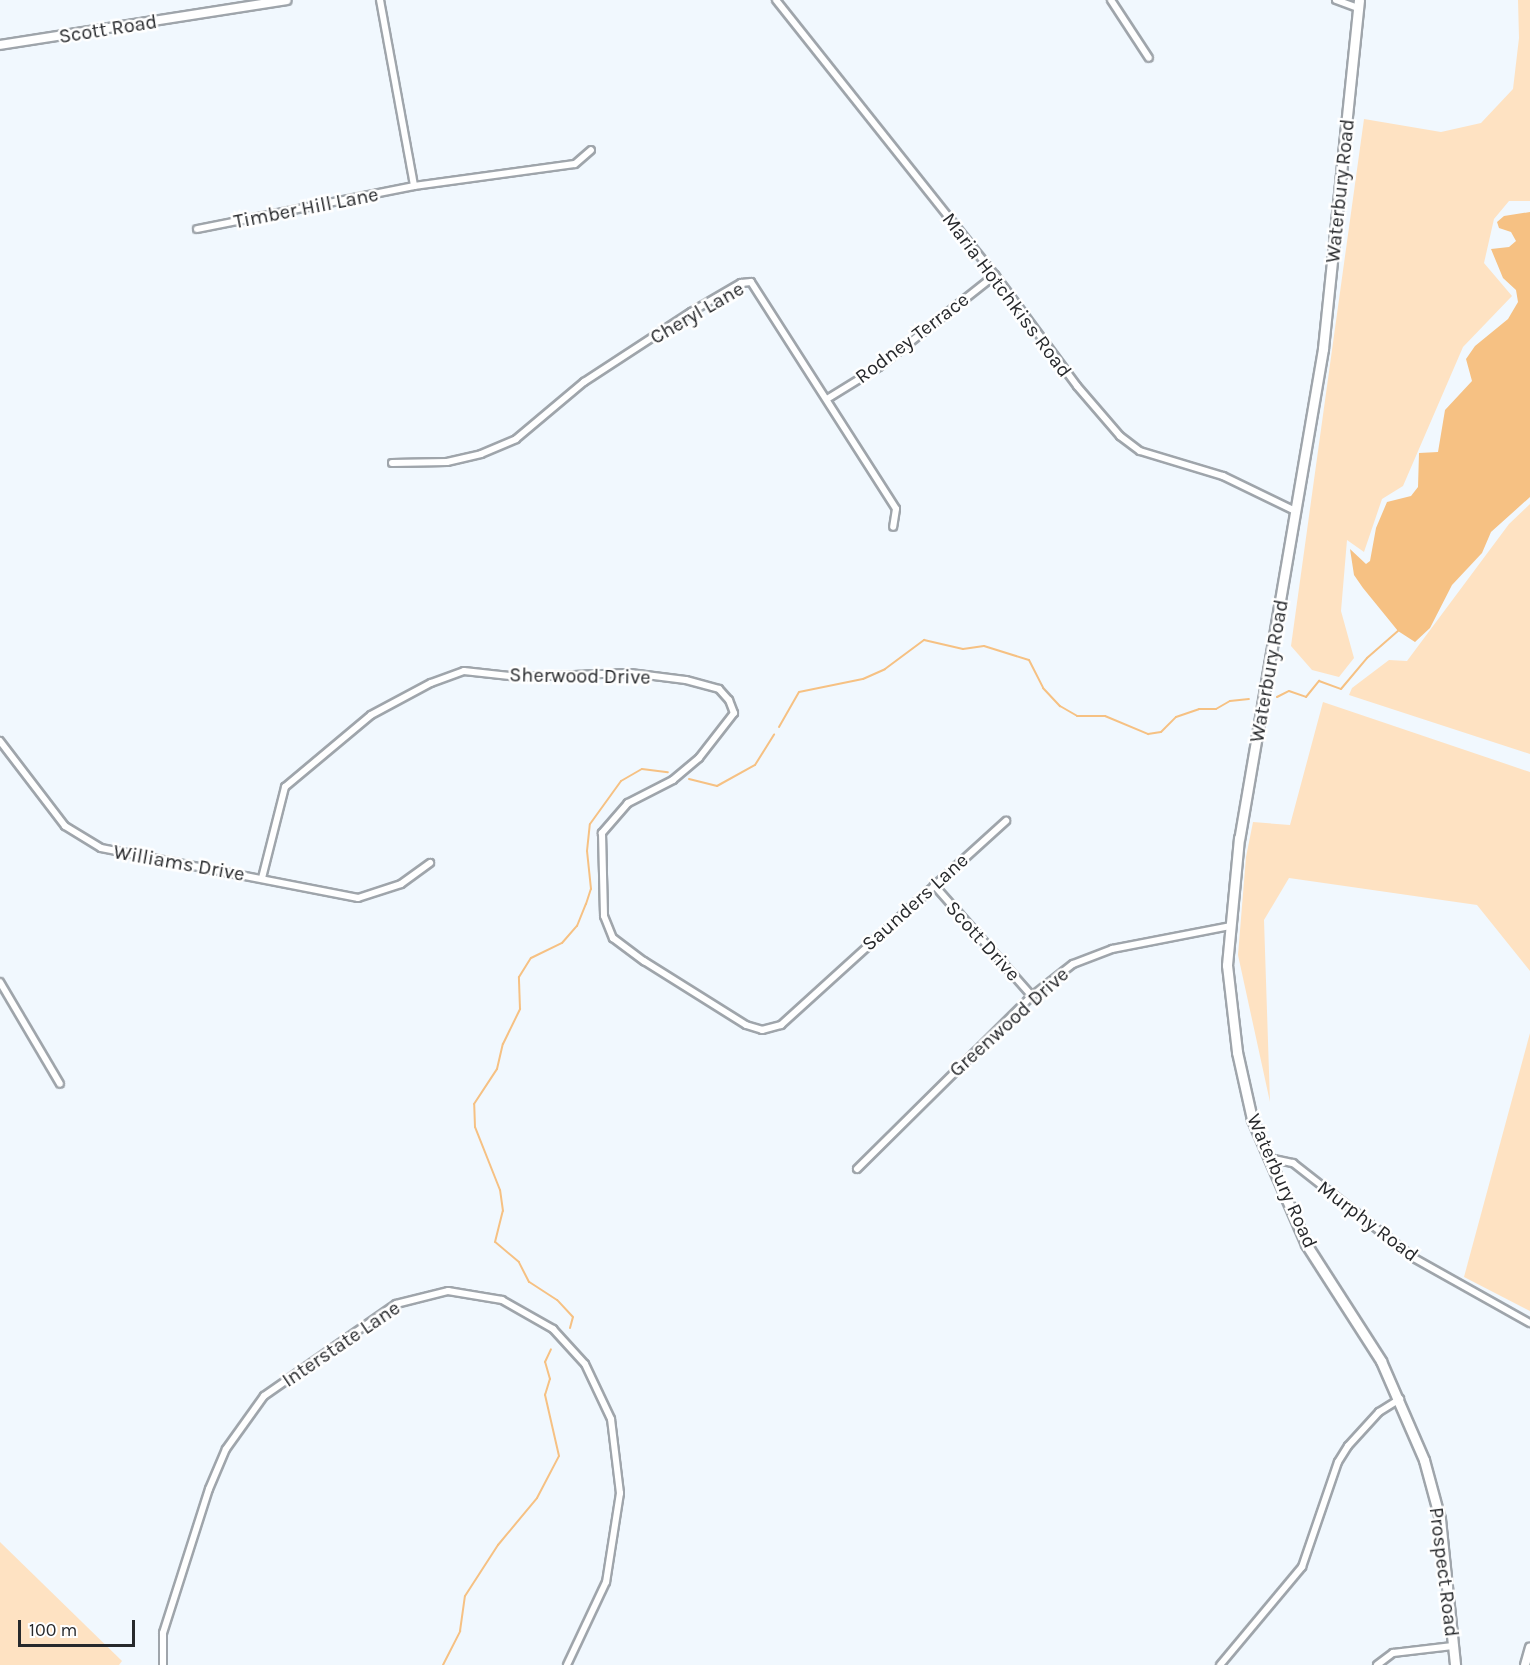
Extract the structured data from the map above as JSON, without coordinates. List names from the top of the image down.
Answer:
{
  "streets": {
    "main road": ["Scott Road", "Waterbury Road", "Prospect Road"],
    "street": [
      "Timber Hill Lane",
      "Maria Hotchkiss Road",
      "Cheryl Lane",
      "Rodney Terrace",
      "Sherwood Drive",
      "Williams Drive",
      "Saunders Lane",
      "Scott Drive",
      "Greenwood Drive",
      "Murphy Road",
      "Interstate Lane"
    ]
  },
  "crossings": [
    ["Waterbury Road", "Maria Hotchkiss Road"],
    ["Waterbury Road", "Greenwood Drive"],
    ["Waterbury Road", "Murphy Road"],
    ["Waterbury Road", "Prospect Road"],
    ["Maria Hotchkiss Road", "Rodney Terrace"],
    ["Cheryl Lane", "Rodney Terrace"],
    ["Sherwood Drive", "Williams Drive"],
    ["Sherwood Drive", "Saunders Lane"],
    ["Saunders Lane", "Scott Drive"],
    ["Scott Drive", "Greenwood Drive"]
  ],
  "scale_bar": "100 m"
}
